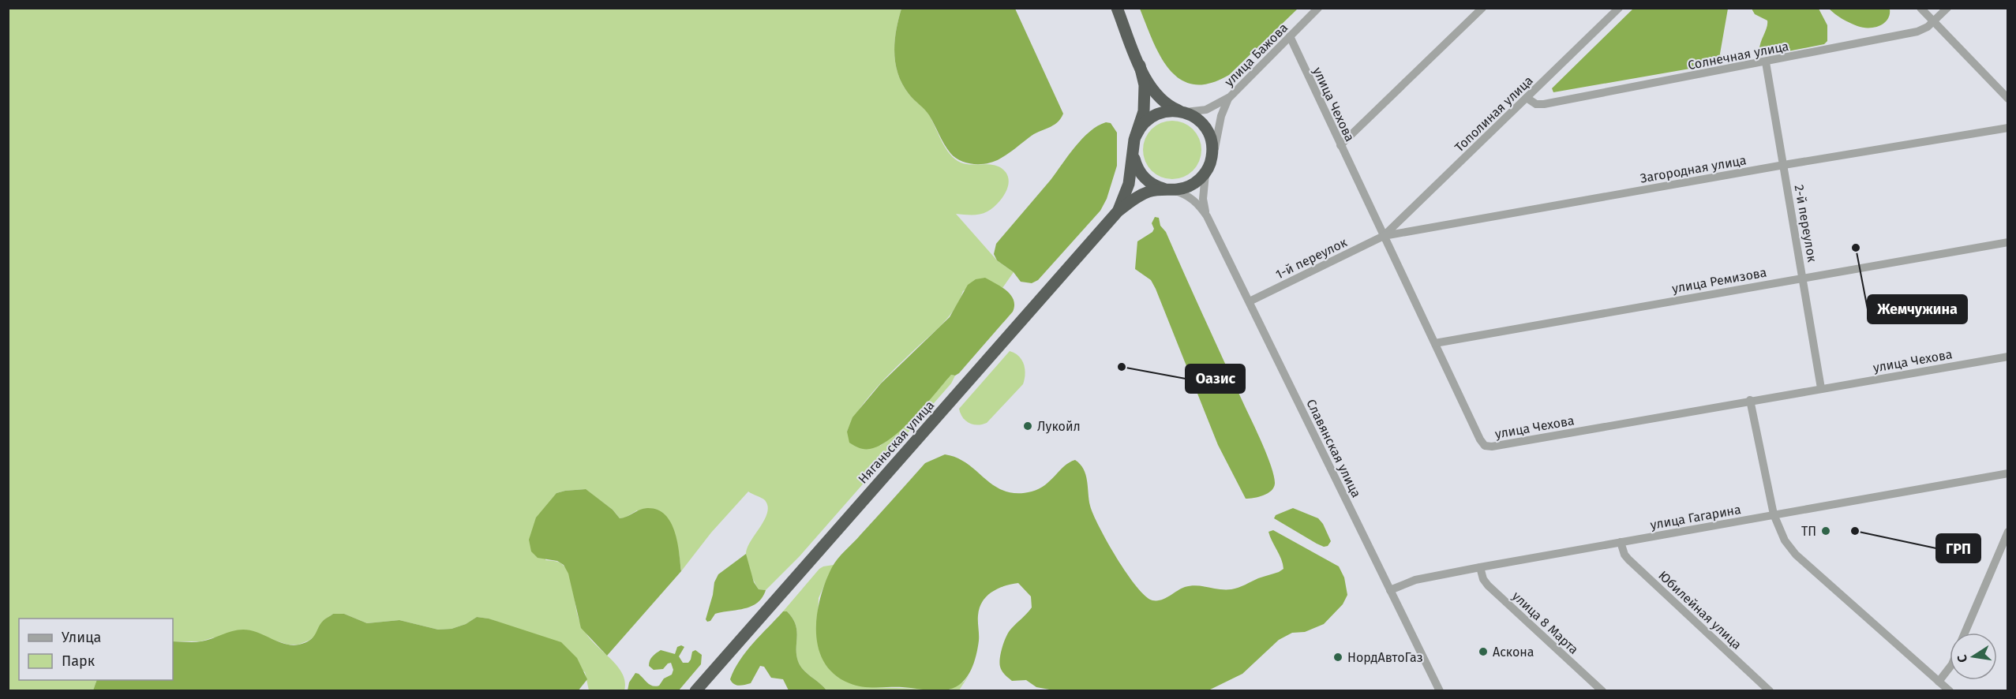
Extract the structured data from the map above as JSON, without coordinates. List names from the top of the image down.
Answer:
{
  "streets": {
    "highway": ["Няганьская улица"],
    "street": [
      "улица Бажова",
      "Солнечная улица",
      "улица Чехова",
      "Тополиная улица",
      "Загородная улица",
      "2-й переулок",
      "1-й переулок",
      "улица Ремизова",
      "Славянская улица",
      "улица Гагарина",
      "Юбилейная улица",
      "улица 8 Марта"
    ]
  },
  "crossings": [
    ["улица Бажова", "улица Чехова"],
    ["Солнечная улица", "Тополиная улица"],
    ["Солнечная улица", "2-й переулок"],
    ["улица Чехова", "Тополиная улица"],
    ["улица Чехова", "Загородная улица"],
    ["улица Чехова", "2-й переулок"],
    ["улица Чехова", "1-й переулок"],
    ["улица Чехова", "улица Ремизова"],
    ["Тополиная улица", "Загородная улица"],
    ["Тополиная улица", "1-й переулок"],
    ["Загородная улица", "2-й переулок"],
    ["Загородная улица", "1-й переулок"],
    ["2-й переулок", "улица Ремизова"],
    ["1-й переулок", "Славянская улица"],
    ["Славянская улица", "улица Гагарина"],
    ["улица Гагарина", "Юбилейная улица"],
    ["улица Гагарина", "улица 8 Марта"]
  ],
  "places": [
    "Жемчужина",
    "Оазис",
    "Лукойл",
    "ТП",
    "ГРП",
    "Аскона",
    "НордАвтоГаз"
  ],
  "legend": ["Улица", "Парк"],
  "north": "left"
}
